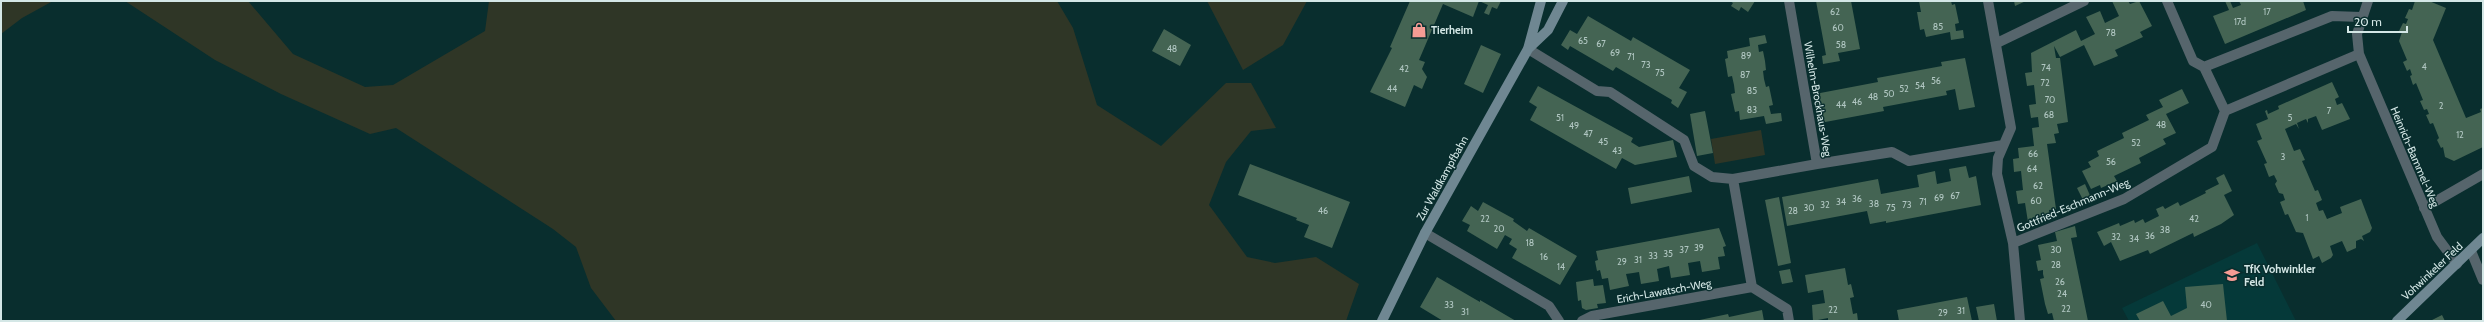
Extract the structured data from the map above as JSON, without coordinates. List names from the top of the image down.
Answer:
{
  "streets": {
    "main road": ["Zur Waldkampfbahn", "Vohwinkeler Feld"],
    "street": [
      "Wilhelm-Brockhaus-Weg",
      "Heinrich-Bammel-Weg",
      "Gottfried-Eschmann-Weg",
      "Erich-Lawatsch-Weg"
    ]
  },
  "crossings": [
    ["Wilhelm-Brockhaus-Weg", "Zur Waldkampfbahn"],
    ["Heinrich-Bammel-Weg", "Vohwinkeler Feld"]
  ],
  "places": {
    "shop": ["Tierheim"],
    "school or university": ["TfK Vohwinkler Feld"]
  },
  "house_numbers": [
    "62",
    "17",
    "17d",
    "85",
    "60",
    "78",
    "65",
    "67",
    "58",
    "48",
    "69",
    "89",
    "71",
    "73",
    "4",
    "74",
    "42",
    "75",
    "87",
    "56",
    "72",
    "54",
    "44",
    "52",
    "85",
    "50",
    "48",
    "70",
    "46",
    "44",
    "2",
    "83",
    "7",
    "68",
    "51",
    "5",
    "48",
    "49",
    "47",
    "12",
    "45",
    "52",
    "43",
    "66",
    "3",
    "56",
    "64",
    "62",
    "67",
    "69",
    "36",
    "60",
    "34",
    "71",
    "38",
    "32",
    "73",
    "30",
    "75",
    "46",
    "28",
    "1",
    "22",
    "42",
    "20",
    "38",
    "36",
    "32",
    "34",
    "18",
    "39",
    "37",
    "30",
    "35",
    "33",
    "16",
    "31",
    "29",
    "28",
    "14",
    "26",
    "24",
    "33",
    "40",
    "22",
    "22",
    "31",
    "31",
    "29"
  ],
  "scale_bar": "20 m"
}
